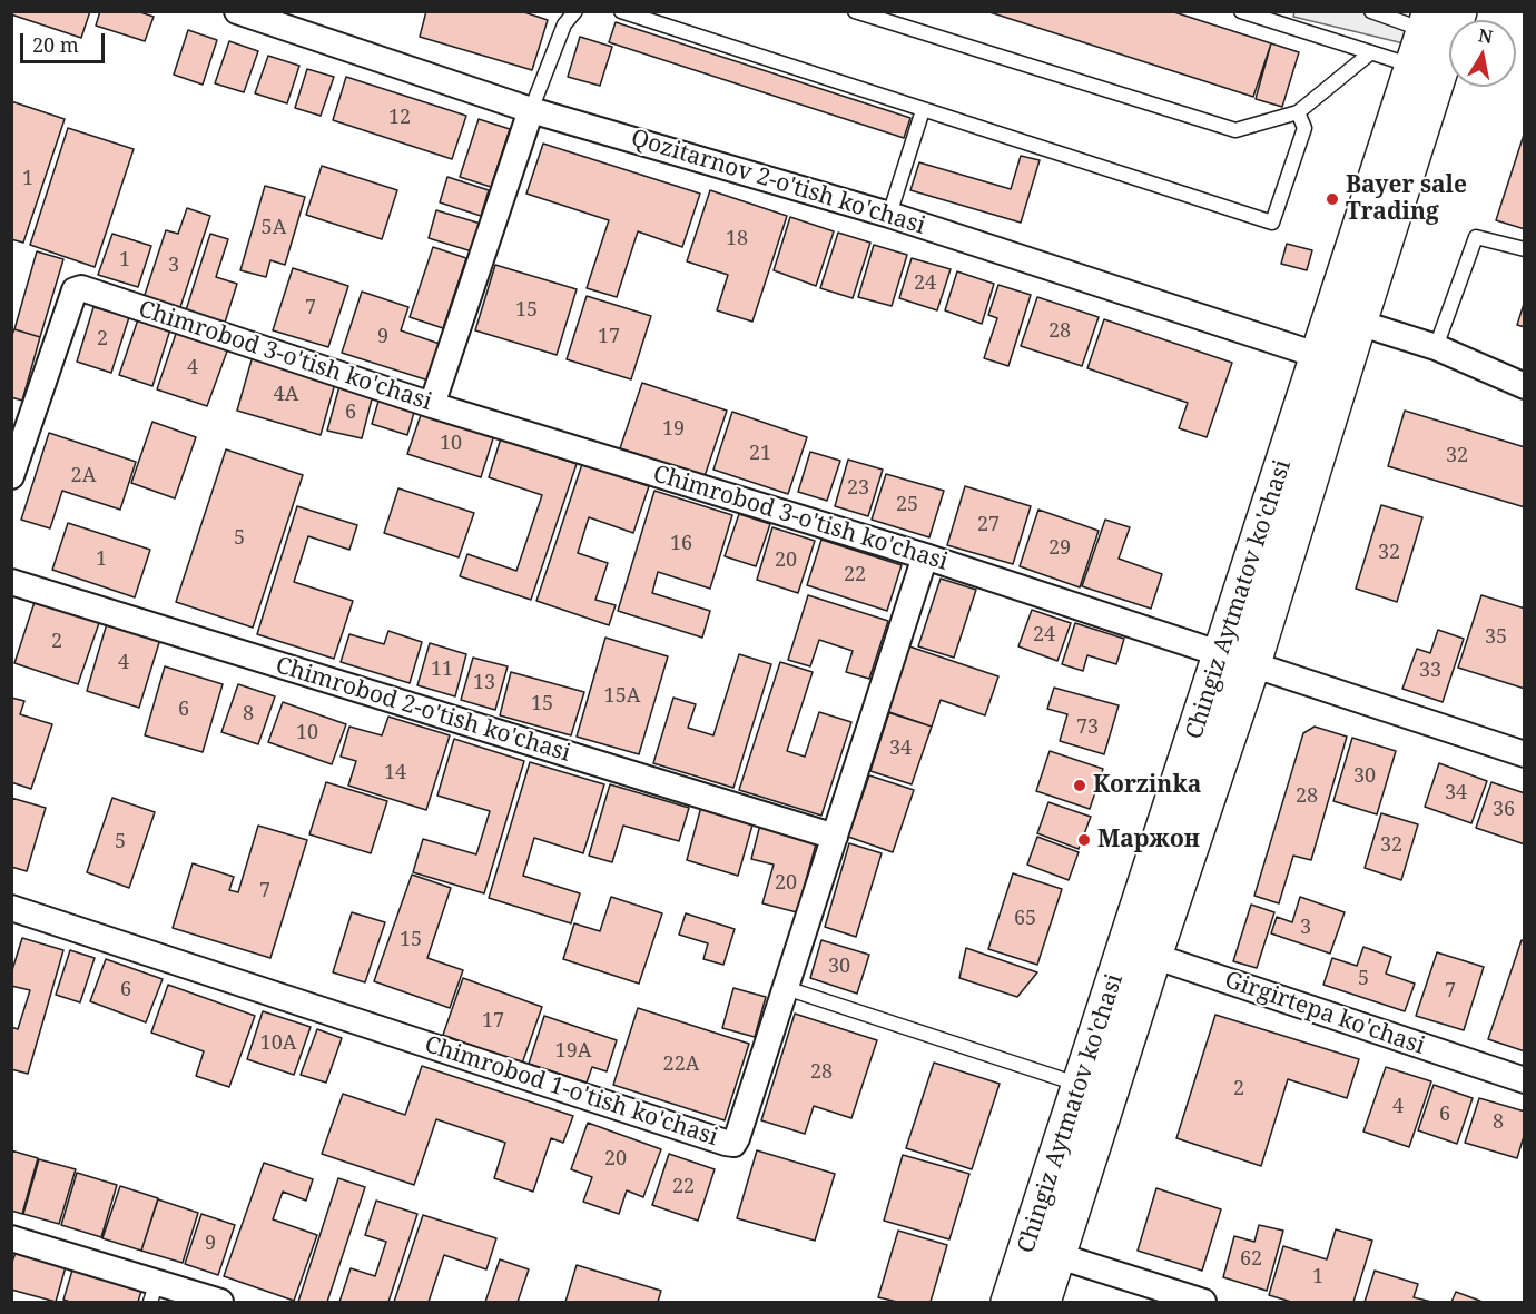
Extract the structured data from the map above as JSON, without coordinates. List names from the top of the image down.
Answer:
{
  "streets": {
    "main road": ["Chingiz Aytmatov ko'chasi"],
    "street": [
      "Qozitarnov 2-o'tish ko'chasi",
      "Chimrobod 3-o'tish ko'chasi",
      "Chimrobod 2-o'tish ko'chasi",
      "Girgirtepa ko'chasi",
      "Chimrobod 1-o'tish ko'chasi"
    ]
  },
  "crossings": [
    ["Qozitarnov 2-o'tish ko'chasi", "Chingiz Aytmatov ko'chasi"],
    ["Chimrobod 3-o'tish ko'chasi", "Chingiz Aytmatov ko'chasi"],
    ["Chimrobod 3-o'tish ko'chasi", "Chimrobod 1-o'tish ko'chasi"],
    ["Chingiz Aytmatov ko'chasi", "Girgirtepa ko'chasi"],
    ["Chimrobod 2-o'tish ko'chasi", "Chimrobod 1-o'tish ko'chasi"]
  ],
  "places": ["Bayer sale Trading", "Korzinka", "Маржон"],
  "house_numbers": [
    "12",
    "1",
    "5А",
    "18",
    "1",
    "3",
    "24",
    "7",
    "15",
    "28",
    "9",
    "17",
    "2",
    "4",
    "4А",
    "6",
    "19",
    "10",
    "21",
    "32",
    "2А",
    "23",
    "25",
    "27",
    "5",
    "16",
    "29",
    "32",
    "1",
    "20",
    "22",
    "24",
    "35",
    "2",
    "4",
    "11",
    "33",
    "13",
    "15А",
    "15",
    "6",
    "8",
    "73",
    "10",
    "34",
    "14",
    "30",
    "34",
    "28",
    "36",
    "5",
    "32",
    "20",
    "7",
    "65",
    "3",
    "15",
    "30",
    "5",
    "6",
    "7",
    "17",
    "10А",
    "19А",
    "22А",
    "28",
    "2",
    "4",
    "6",
    "8",
    "20",
    "22",
    "9",
    "62",
    "1"
  ],
  "scale_bar": "20 m",
  "north": "top"
}
